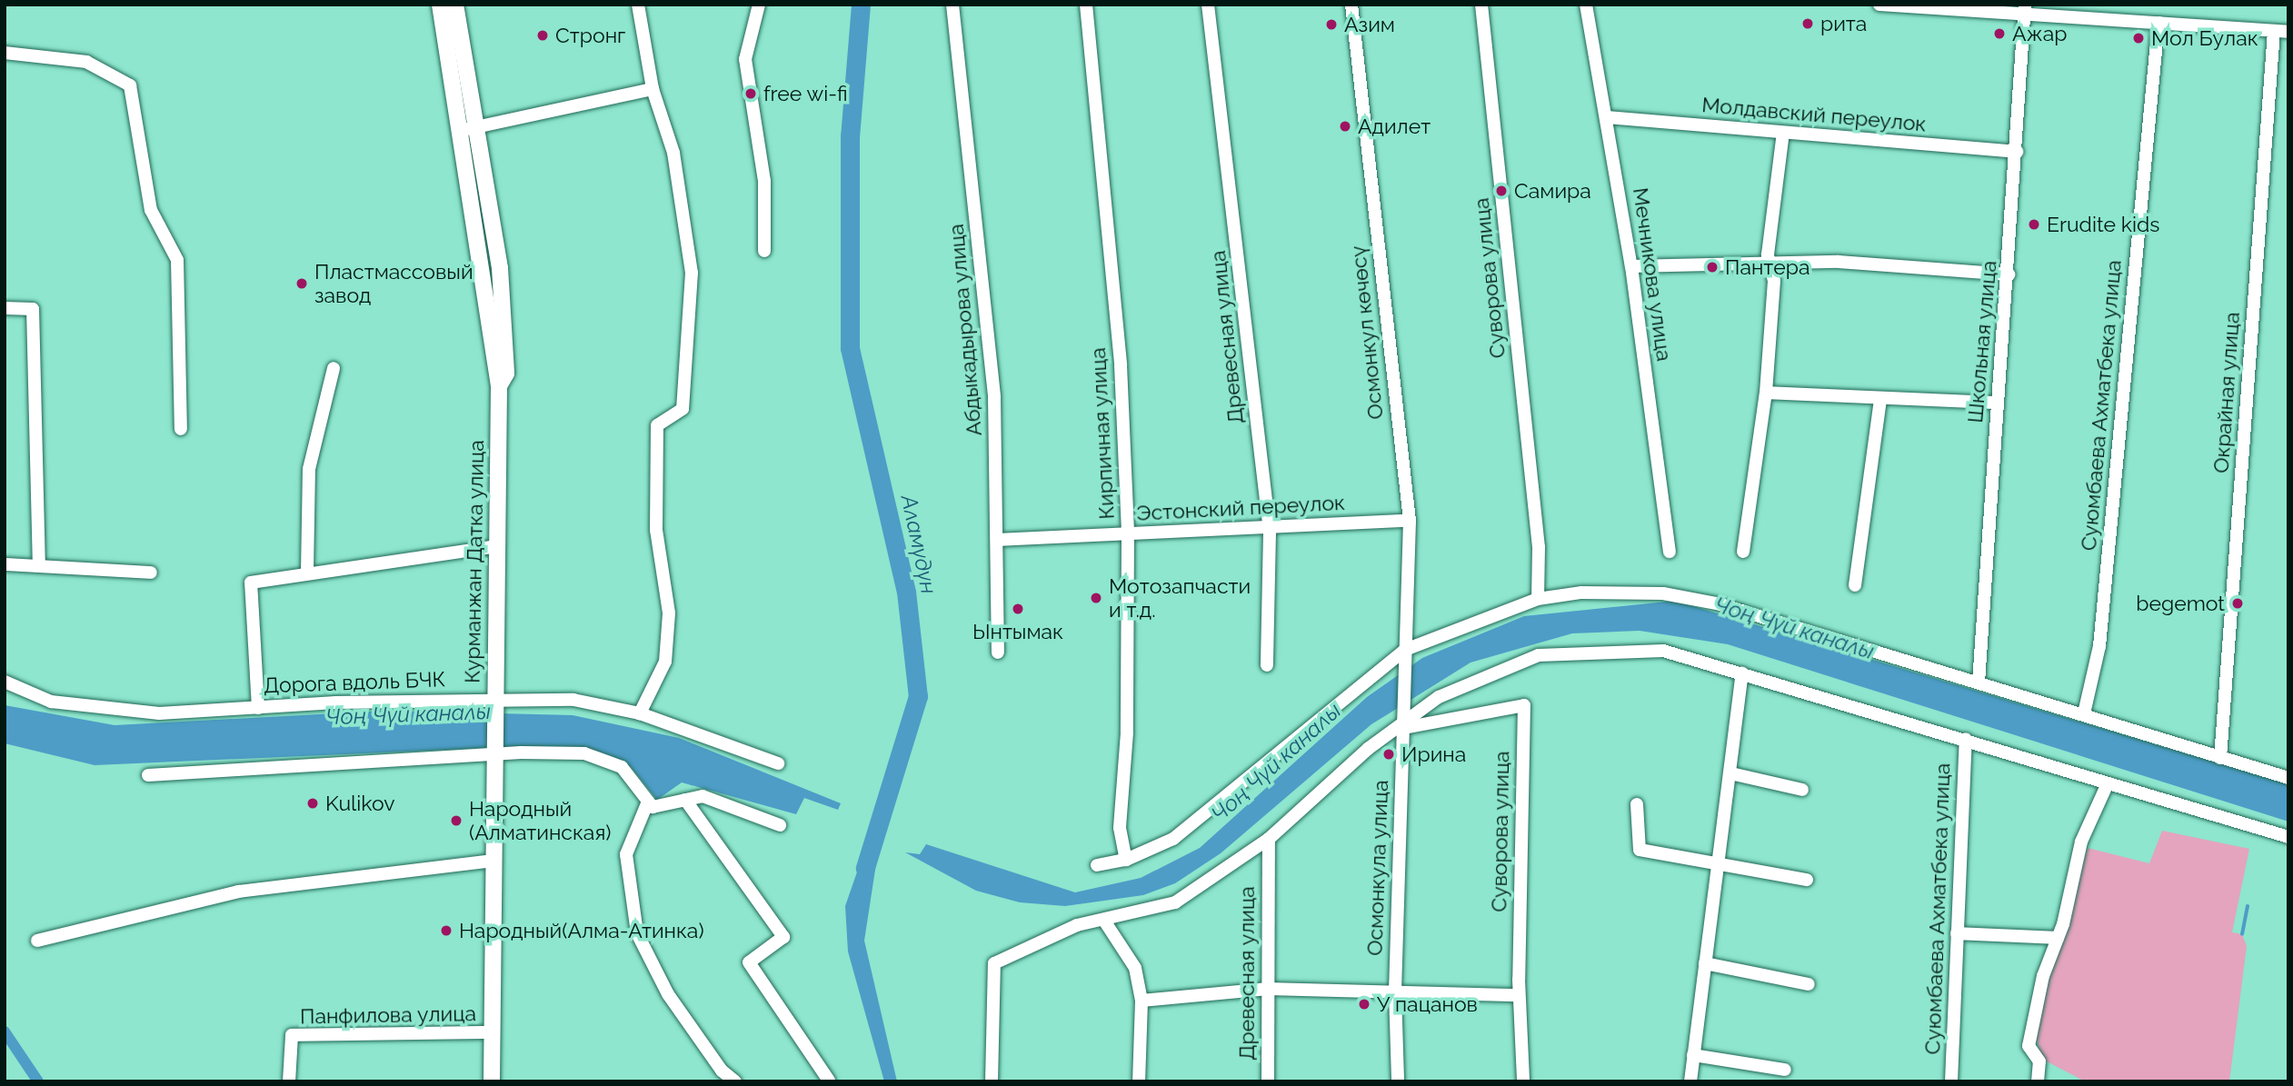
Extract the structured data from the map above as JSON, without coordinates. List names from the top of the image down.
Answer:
{
  "streets": {
    "main road": ["Курманжан Датка улица"],
    "street": [
      "Молдавский переулок",
      "Мечникова улица",
      "Суворова улица",
      "Абдыкадырова улица",
      "Осмонкул көчөсү",
      "Древесная улица",
      "Школьная улица",
      "Окрайная улица",
      "Суюмбаева Ахматбека улица",
      "Кирпичная улица",
      "Эстонский переулок",
      "Дорога вдоль БЧК",
      "Осмонкула улица",
      "Панфилова улица"
    ]
  },
  "crossings": [
    ["Молдавский переулок", "Мечникова улица"],
    ["Молдавский переулок", "Школьная улица"],
    ["Суворова улица", "Осмонкула улица"],
    ["Абдыкадырова улица", "Эстонский переулок"],
    ["Осмонкул көчөсү", "Эстонский переулок"],
    ["Осмонкул көчөсү", "Осмонкула улица"],
    ["Древесная улица", "Эстонский переулок"],
    ["Кирпичная улица", "Эстонский переулок"],
    ["Курманжан Датка улица", "Дорога вдоль БЧК"],
    ["Курманжан Датка улица", "Панфилова улица"]
  ],
  "water": ["Аламүдүн", "Чоң Чүй каналы"],
  "places": [
    "рита",
    "Азим",
    "Ажар",
    "Стронг",
    "Мол Булак",
    "free wi-fi",
    "Адилет",
    "Самира",
    "Erudite kids",
    "Пантера",
    "Пластмассовый завод",
    "Мотозапчасти и т.д.",
    "begemot",
    "Ынтымак",
    "Ирина",
    "Kulikov",
    "Народный (Алматинская)",
    "Народный(Алма-Атинка)",
    "У пацанов"
  ]
}
